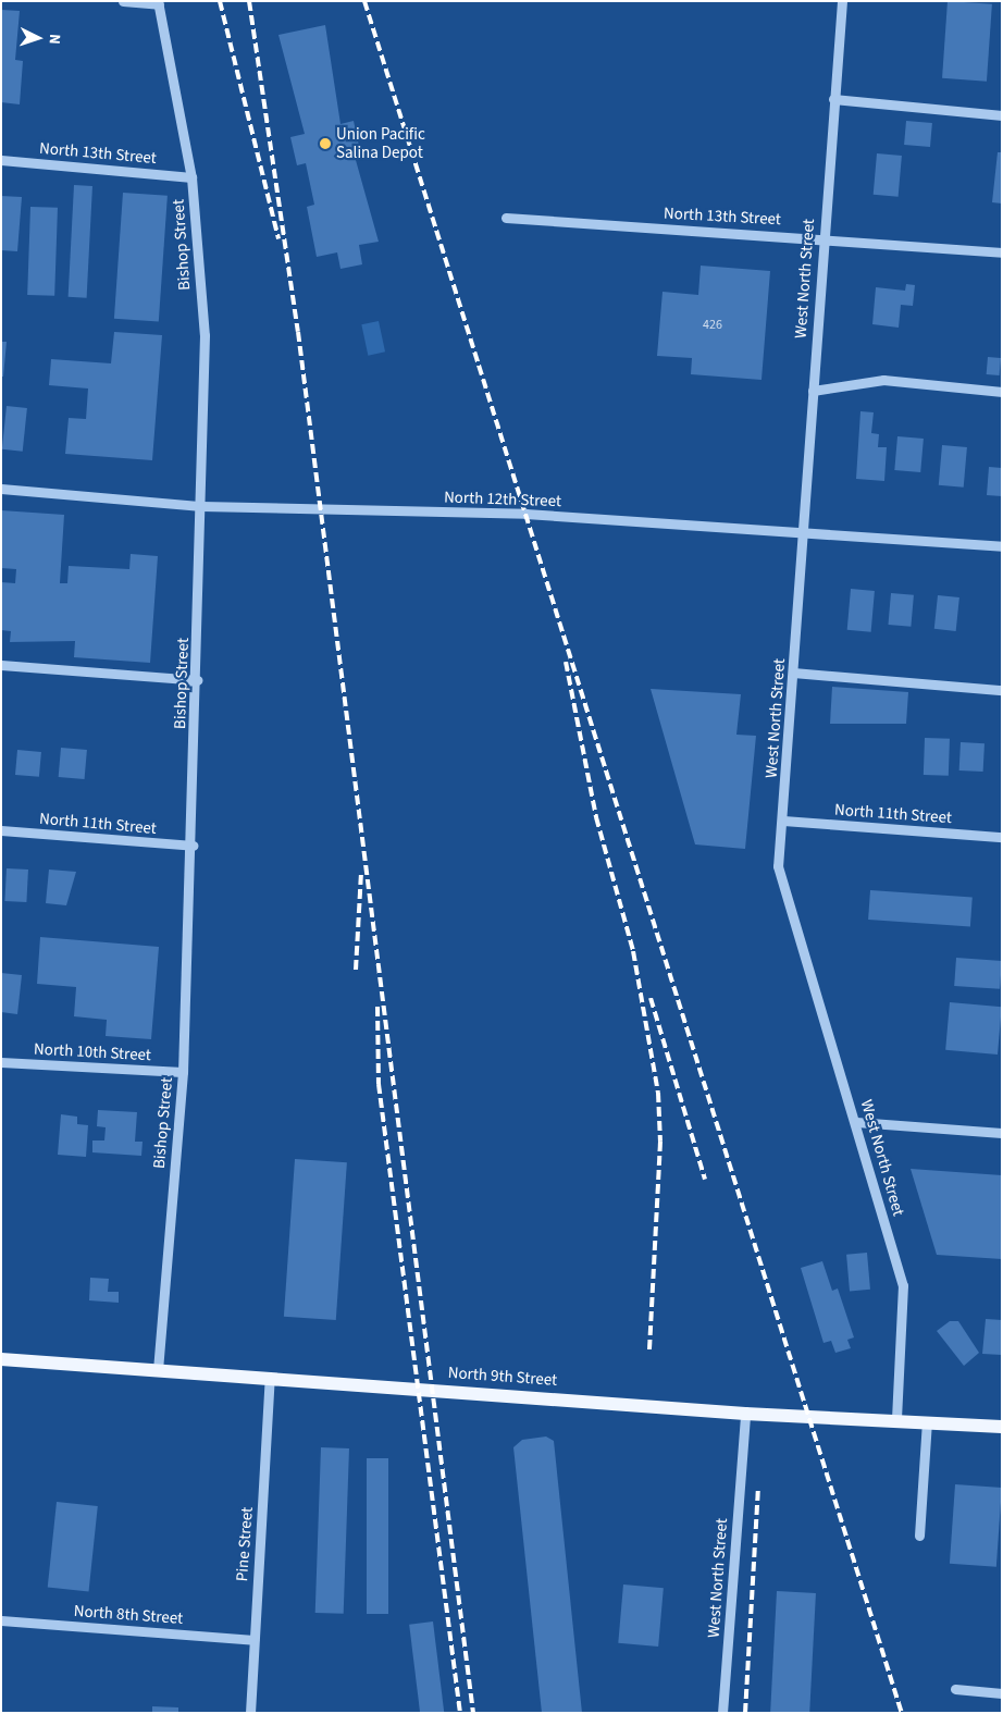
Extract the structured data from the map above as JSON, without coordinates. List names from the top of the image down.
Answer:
{
  "streets": {
    "main road": ["North 9th Street"],
    "street": [
      "North 13th Street",
      "Bishop Street",
      "West North Street",
      "North 12th Street",
      "North 11th Street",
      "North 10th Street",
      "Pine Street",
      "North 8th Street"
    ]
  },
  "crossings": [
    ["North 13th Street", "Bishop Street"],
    ["North 13th Street", "West North Street"],
    ["Bishop Street", "North 12th Street"],
    ["Bishop Street", "North 11th Street"],
    ["Bishop Street", "North 10th Street"],
    ["Bishop Street", "North 9th Street"],
    ["West North Street", "North 12th Street"],
    ["West North Street", "North 11th Street"],
    ["West North Street", "North 9th Street"],
    ["North 9th Street", "Pine Street"],
    ["Pine Street", "North 8th Street"]
  ],
  "places": ["Union Pacific Salina Depot"],
  "house_numbers": ["426"],
  "north": "right"
}
